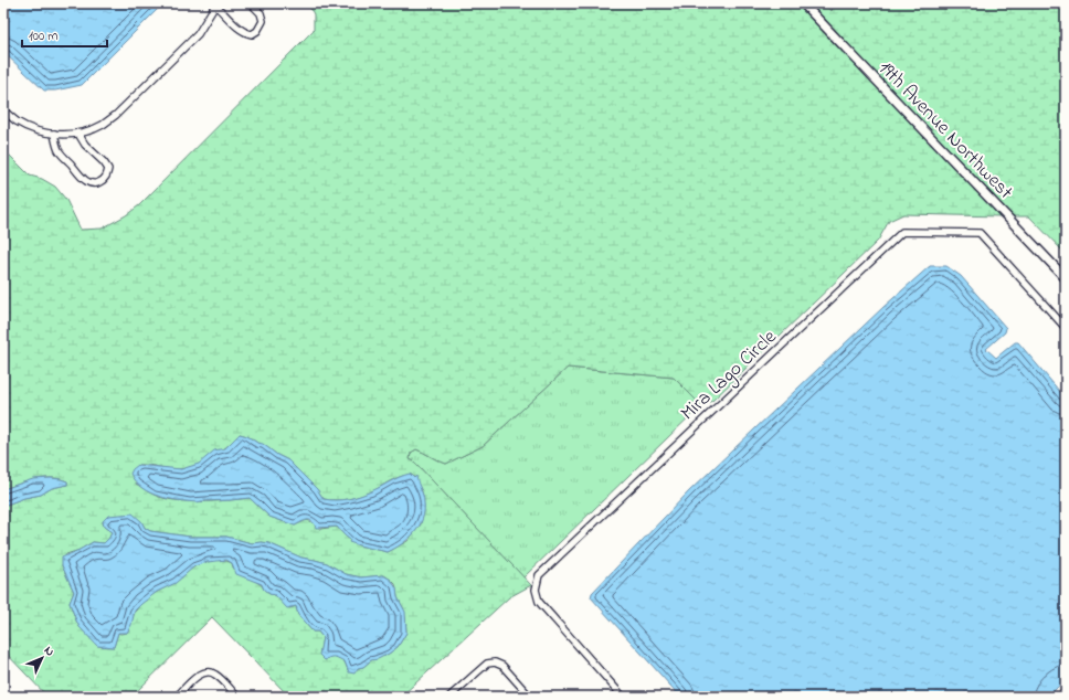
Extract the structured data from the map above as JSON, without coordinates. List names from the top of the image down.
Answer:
{
  "streets": {
    "street": ["19th Avenue Northwest", "Mira Lago Circle"]
  },
  "scale_bar": "100 m",
  "north": "top right"
}
